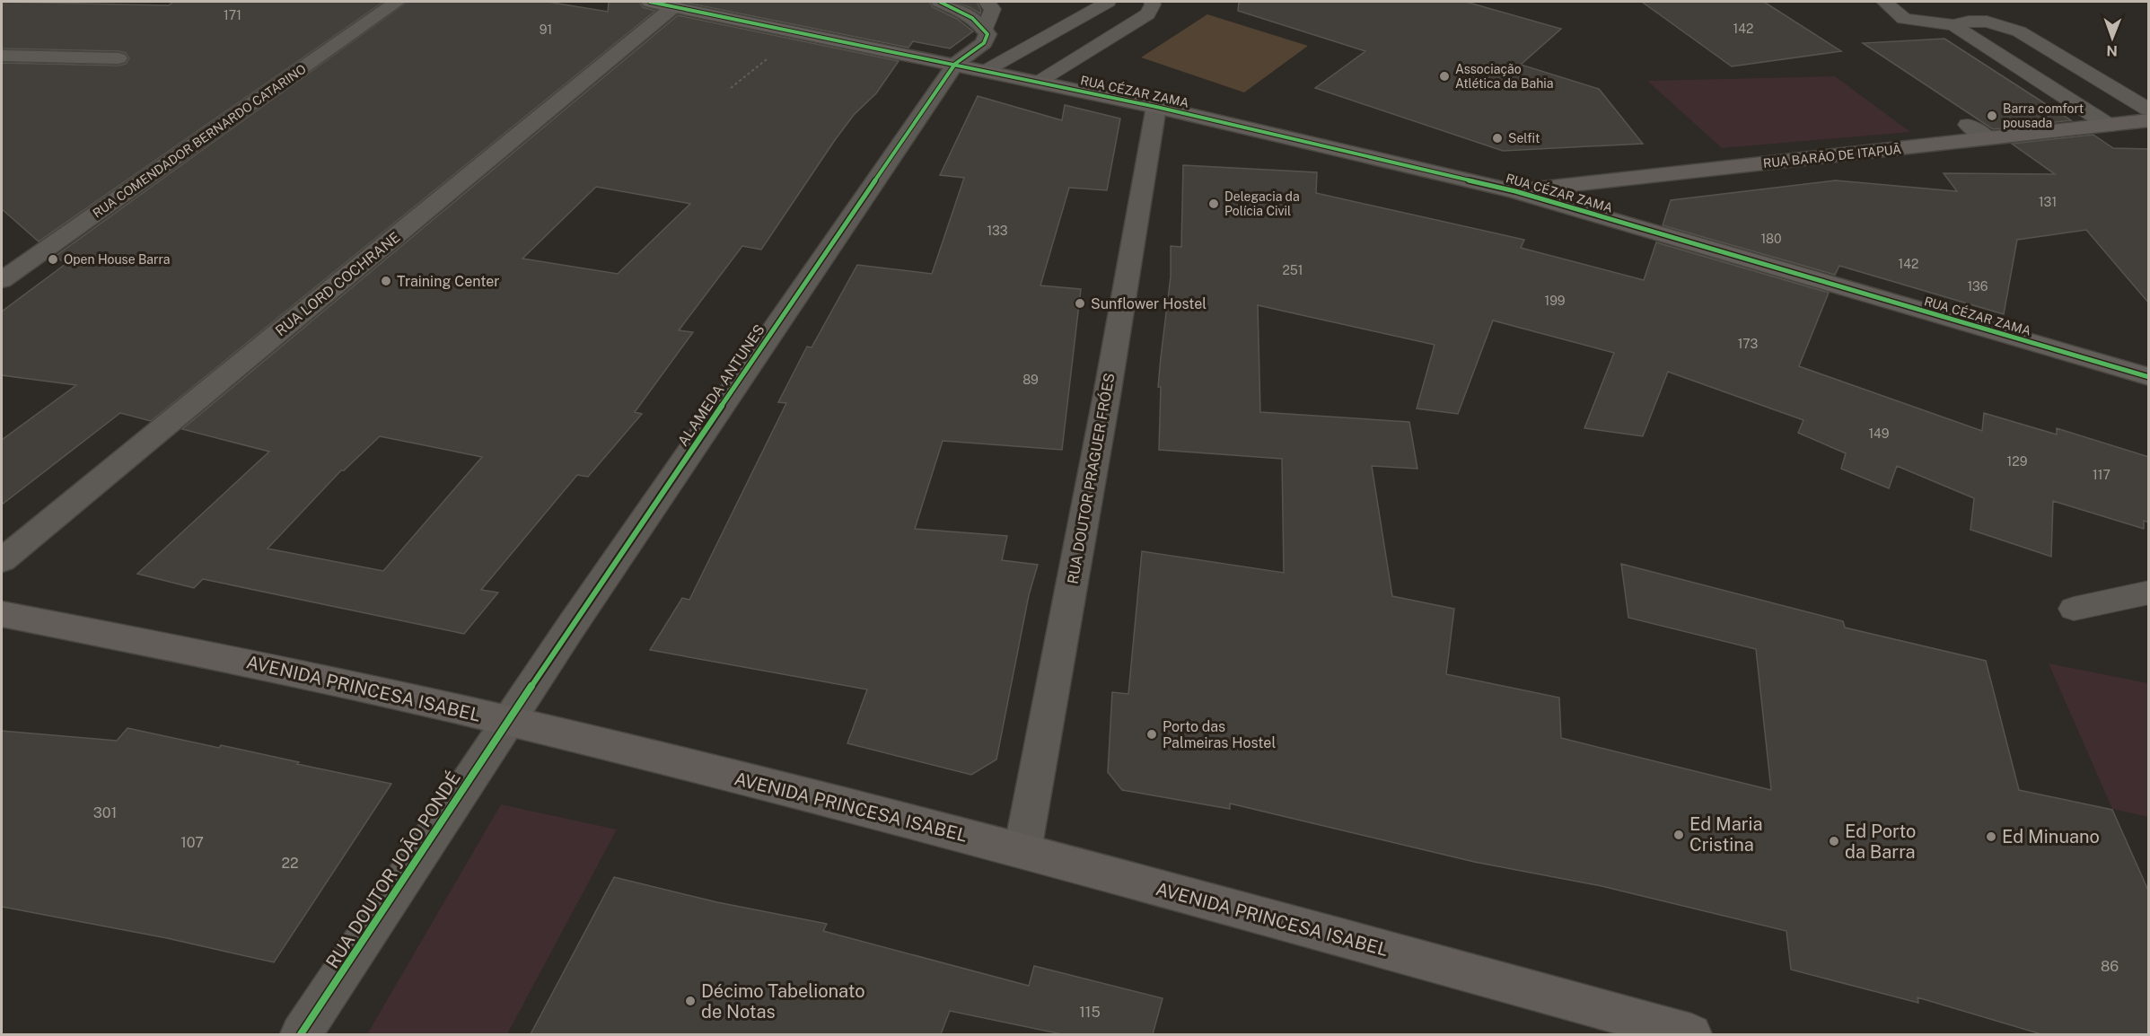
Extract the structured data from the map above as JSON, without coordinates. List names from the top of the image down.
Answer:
{
  "streets": {
    "street": [
      "RUA CÉZAR ZAMA",
      "RUA COMENDADOR BERNARDO CATARINO",
      "RUA BARÃO DE ITAPUÃ",
      "RUA LORD COCHRANE",
      "ALAMEDA ANTUNES",
      "RUA DOUTOR PRAGUER FRÓES",
      "AVENIDA PRINCESA ISABEL",
      "RUA DOUTOR JOÃO PONDÉ"
    ]
  },
  "crossings": [
    ["RUA CÉZAR ZAMA", "RUA BARÃO DE ITAPUÃ"],
    ["RUA CÉZAR ZAMA", "RUA LORD COCHRANE"],
    ["RUA CÉZAR ZAMA", "ALAMEDA ANTUNES"],
    ["RUA CÉZAR ZAMA", "RUA DOUTOR PRAGUER FRÓES"],
    ["ALAMEDA ANTUNES", "AVENIDA PRINCESA ISABEL"],
    ["ALAMEDA ANTUNES", "RUA DOUTOR JOÃO PONDÉ"],
    ["RUA DOUTOR PRAGUER FRÓES", "AVENIDA PRINCESA ISABEL"],
    ["AVENIDA PRINCESA ISABEL", "RUA DOUTOR JOÃO PONDÉ"]
  ],
  "places": [
    "Associação Atlética da Bahia",
    "Barra comfort pousada",
    "Selfit",
    "Delegacia da Polícia Civil",
    "Open House Barra",
    "Training Center",
    "Sunflower Hostel",
    "Porto das Palmeiras Hostel",
    "Ed Maria Cristina",
    "Ed Minuano",
    "Ed Porto da Barra",
    "Décimo Tabelionato de Notas"
  ],
  "house_numbers": [
    "171",
    "142",
    "91",
    "131",
    "133",
    "180",
    "142",
    "251",
    "136",
    "199",
    "173",
    "89",
    "149",
    "129",
    "117",
    "301",
    "107",
    "22",
    "86",
    "115"
  ],
  "north": "bottom"
}
